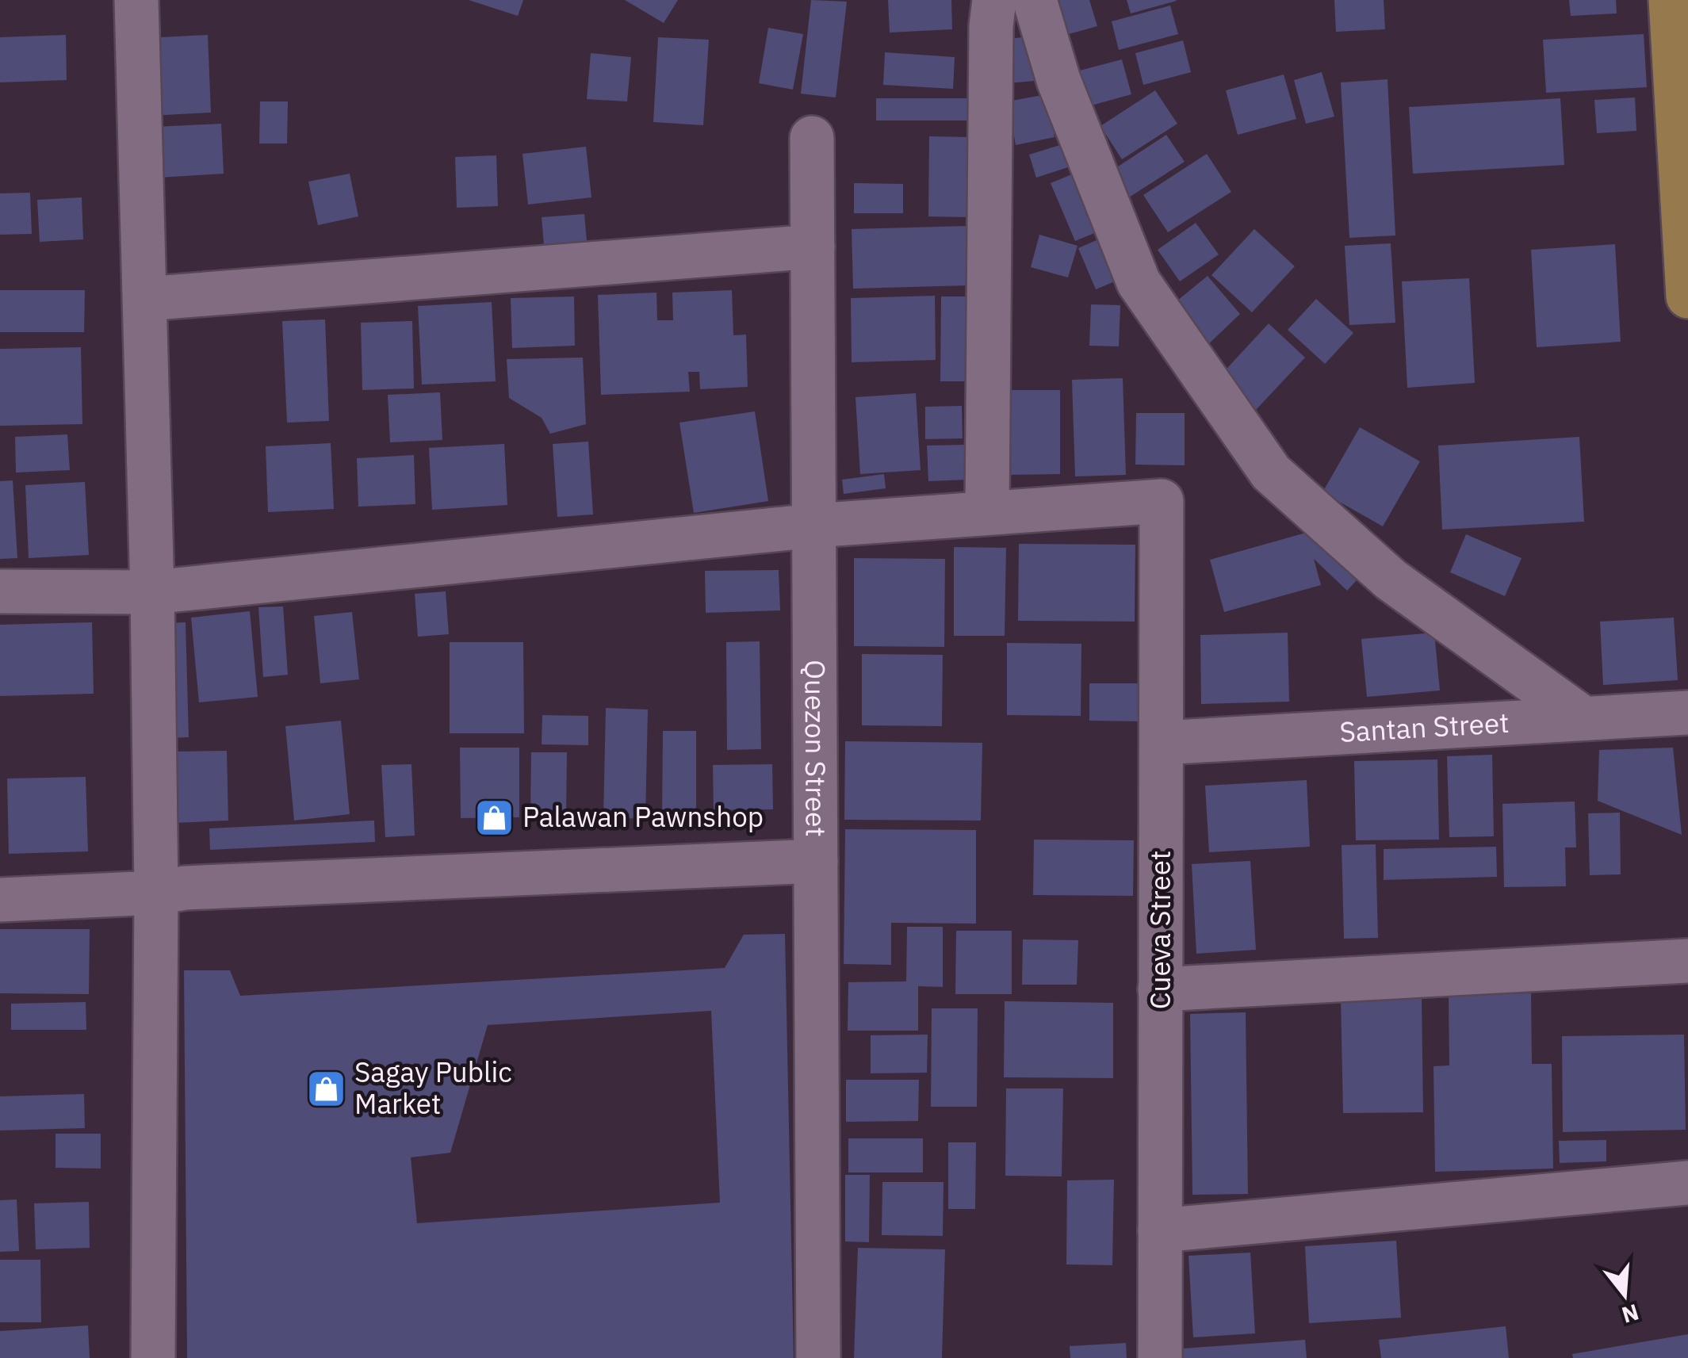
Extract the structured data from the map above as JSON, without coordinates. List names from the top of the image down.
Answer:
{
  "streets": {
    "street": ["Santan Street", "Quezon Street", "Cueva Street"]
  },
  "crossings": [
    ["Santan Street", "Cueva Street"]
  ],
  "places": {
    "shop": ["Palawan Pawnshop", "Sagay Public Market"]
  },
  "north": "bottom"
}
